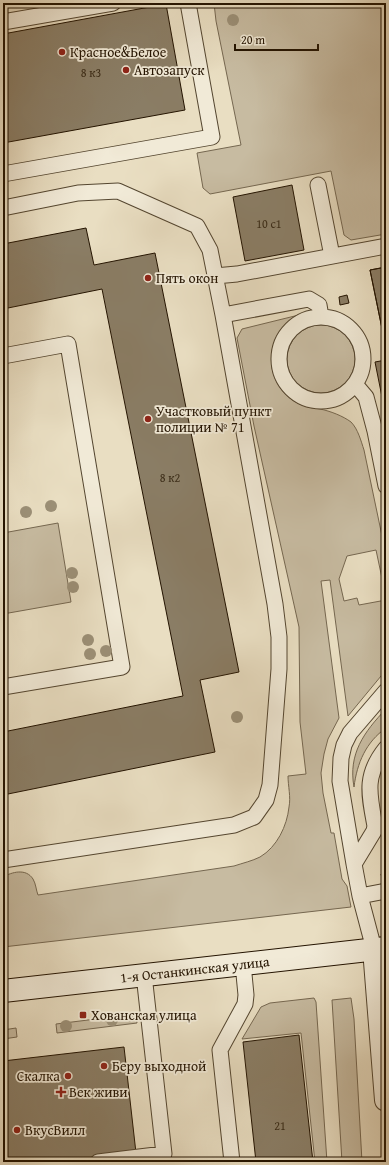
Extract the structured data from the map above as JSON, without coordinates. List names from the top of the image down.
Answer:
{
  "streets": {
    "street": ["1-я Останкинская улица"]
  },
  "places": {
    "other": [
      "Красное&Белое",
      "Автозапуск",
      "Пять окон",
      "Участковый пункт полиции № 71",
      "Беру выходной",
      "Скалка",
      "ВкусВилл"
    ],
    "transit": ["Хованская улица"],
    "health": ["Век живи"]
  },
  "house_numbers": [
    "8 к3",
    "10 с1",
    "8 к2",
    "21"
  ],
  "scale_bar": "20 m"
}
